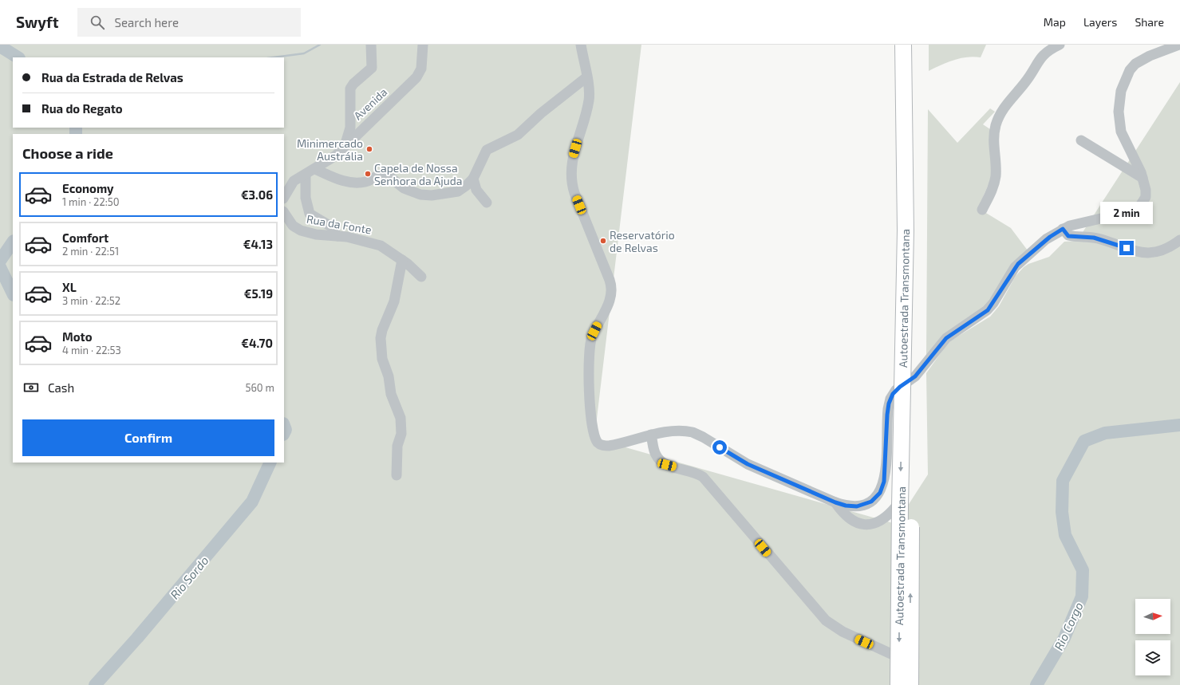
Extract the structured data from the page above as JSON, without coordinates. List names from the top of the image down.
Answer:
{
  "streets": {
    "highway": ["Autoestrada Transmontana"],
    "street": ["Avenida", "Rua da Fonte"]
  },
  "water": ["Rio Sordo", "Rio Corgo"],
  "places": ["Minimercado Austrália", "Capela de Nossa Senhora da Ajuda", "Reservatório de Relvas"],
  "north": "right",
  "page": {
    "header": "Swyft",
    "search": "Search here",
    "nav": ["Map", "Layers", "Share"],
    "banner": ["Rua da Estrada de Relvas", "Rua do Regato"],
    "heading": "Choose a ride",
    "list": [
      {
        "name": "Economy",
        "note": "1 min · 22:50",
        "value": "€3.06"
      },
      {
        "name": "Comfort",
        "note": "2 min · 22:51",
        "value": "€4.13"
      },
      {
        "name": "XL",
        "note": "3 min · 22:52",
        "value": "€5.19"
      },
      {
        "name": "Moto",
        "note": "4 min · 22:53",
        "value": "€4.70"
      }
    ],
    "bubble": "2 min",
    "pay": ["Cash", "560 m"],
    "buttons": "Confirm"
  }
}
